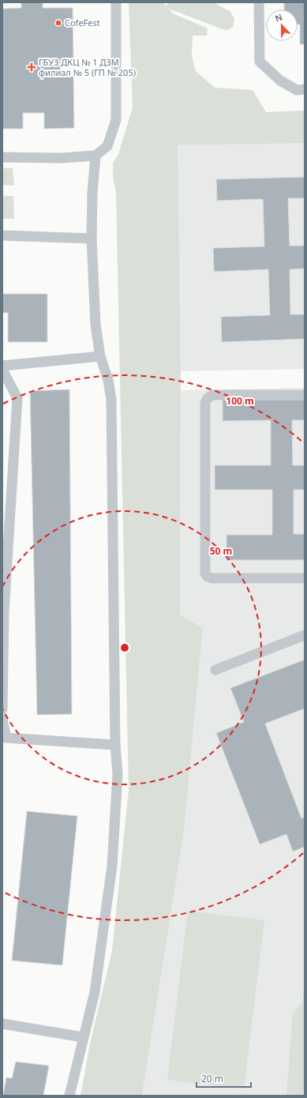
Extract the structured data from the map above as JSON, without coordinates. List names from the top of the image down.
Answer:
{
  "places": {
    "other": ["CofeFest"],
    "health": ["ГБУЗ ДКЦ № 1 ДЗМ филиал № 5 (ГП № 205)"]
  },
  "scale_bar": "20 m",
  "north": "top",
  "rings": ["100 m", "50 m"]
}
